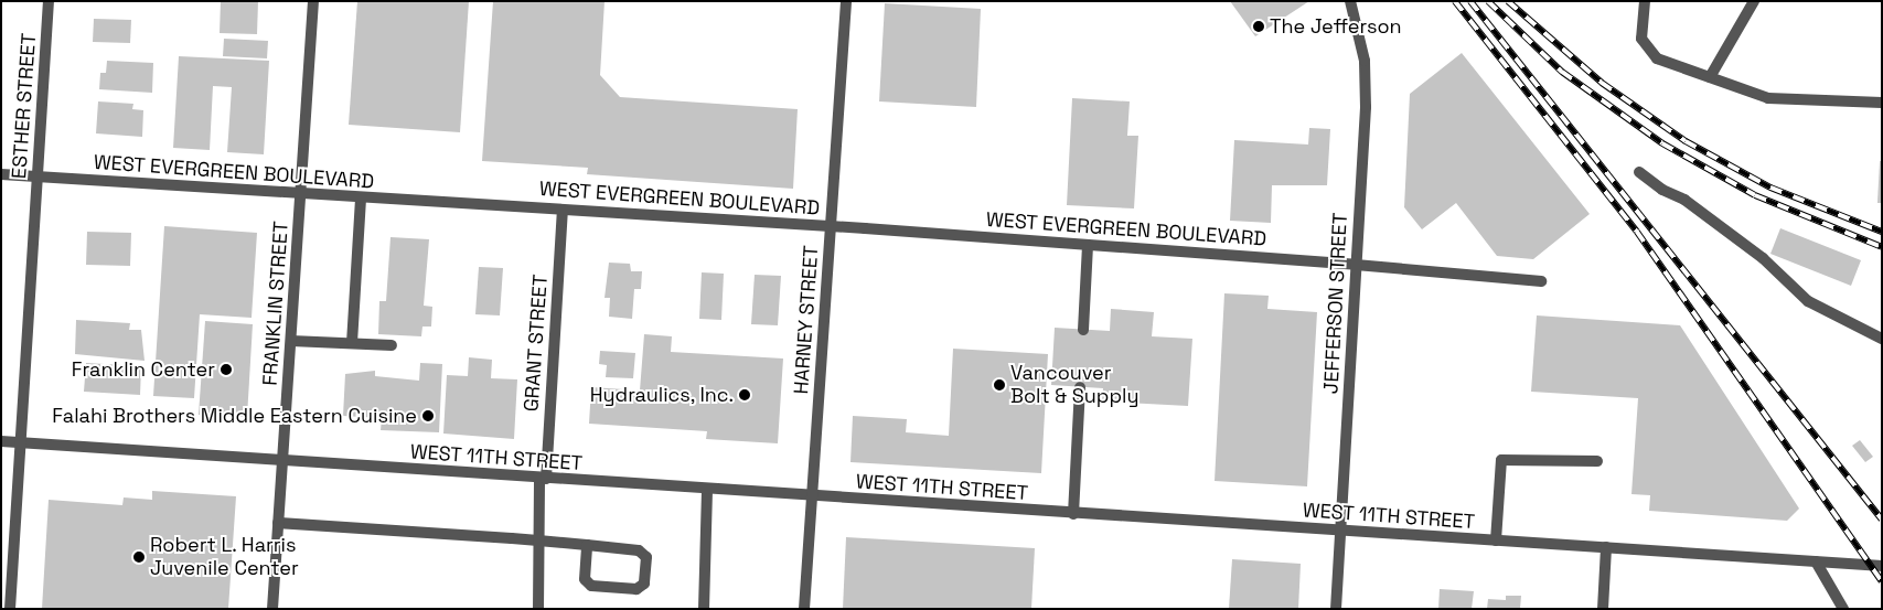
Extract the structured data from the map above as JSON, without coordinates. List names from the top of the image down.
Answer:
{
  "streets": {
    "street": [
      "ESTHER STREET",
      "WEST EVERGREEN BOULEVARD",
      "FRANKLIN STREET",
      "JEFFERSON STREET",
      "HARNEY STREET",
      "GRANT STREET",
      "WEST 11TH STREET"
    ]
  },
  "crossings": [
    ["ESTHER STREET", "WEST EVERGREEN BOULEVARD"],
    ["ESTHER STREET", "WEST 11TH STREET"],
    ["WEST EVERGREEN BOULEVARD", "FRANKLIN STREET"],
    ["WEST EVERGREEN BOULEVARD", "JEFFERSON STREET"],
    ["WEST EVERGREEN BOULEVARD", "HARNEY STREET"],
    ["WEST EVERGREEN BOULEVARD", "GRANT STREET"],
    ["FRANKLIN STREET", "WEST 11TH STREET"],
    ["JEFFERSON STREET", "WEST 11TH STREET"],
    ["HARNEY STREET", "WEST 11TH STREET"],
    ["GRANT STREET", "WEST 11TH STREET"]
  ],
  "places": [
    "The Jefferson",
    "Franklin Center",
    "Vancouver Bolt & Supply",
    "Hydraulics, Inc.",
    "Falahi Brothers Middle Eastern Cuisine",
    "Robert L. Harris Juvenile Center"
  ]
}
